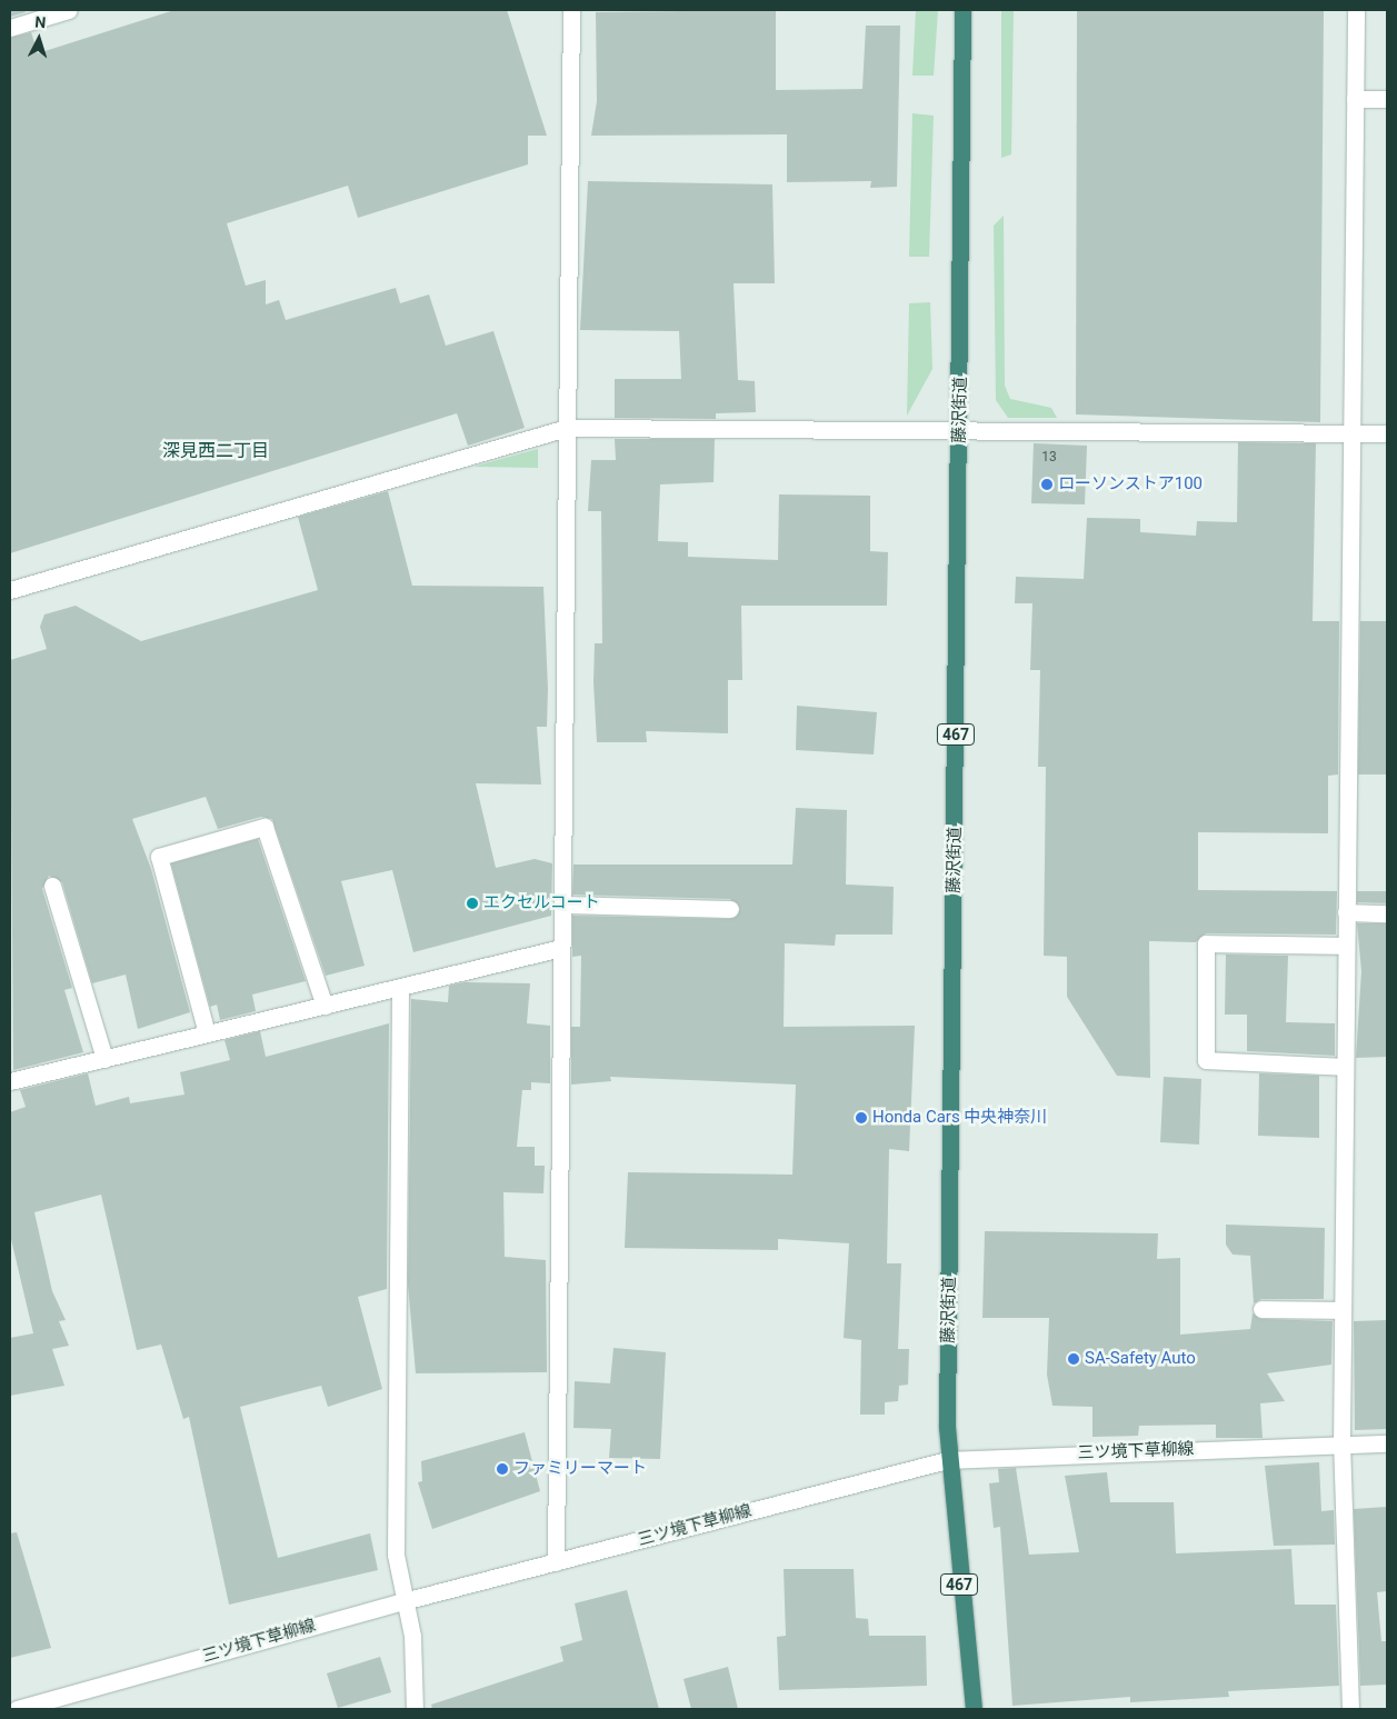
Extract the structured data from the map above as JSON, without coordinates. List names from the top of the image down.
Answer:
{
  "streets": {
    "highway": ["藤沢街道", "467"],
    "street": ["三ツ境下草柳線"]
  },
  "crossings": [
    ["藤沢街道", "三ツ境下草柳線"]
  ],
  "districts": ["深見西二丁目"],
  "places": [
    "ローソンストア100",
    "エクセルコート",
    "Honda Cars 中央神奈川",
    "SA-Safety Auto",
    "ファミリーマート"
  ],
  "house_numbers": ["13"],
  "north": "top"
}
